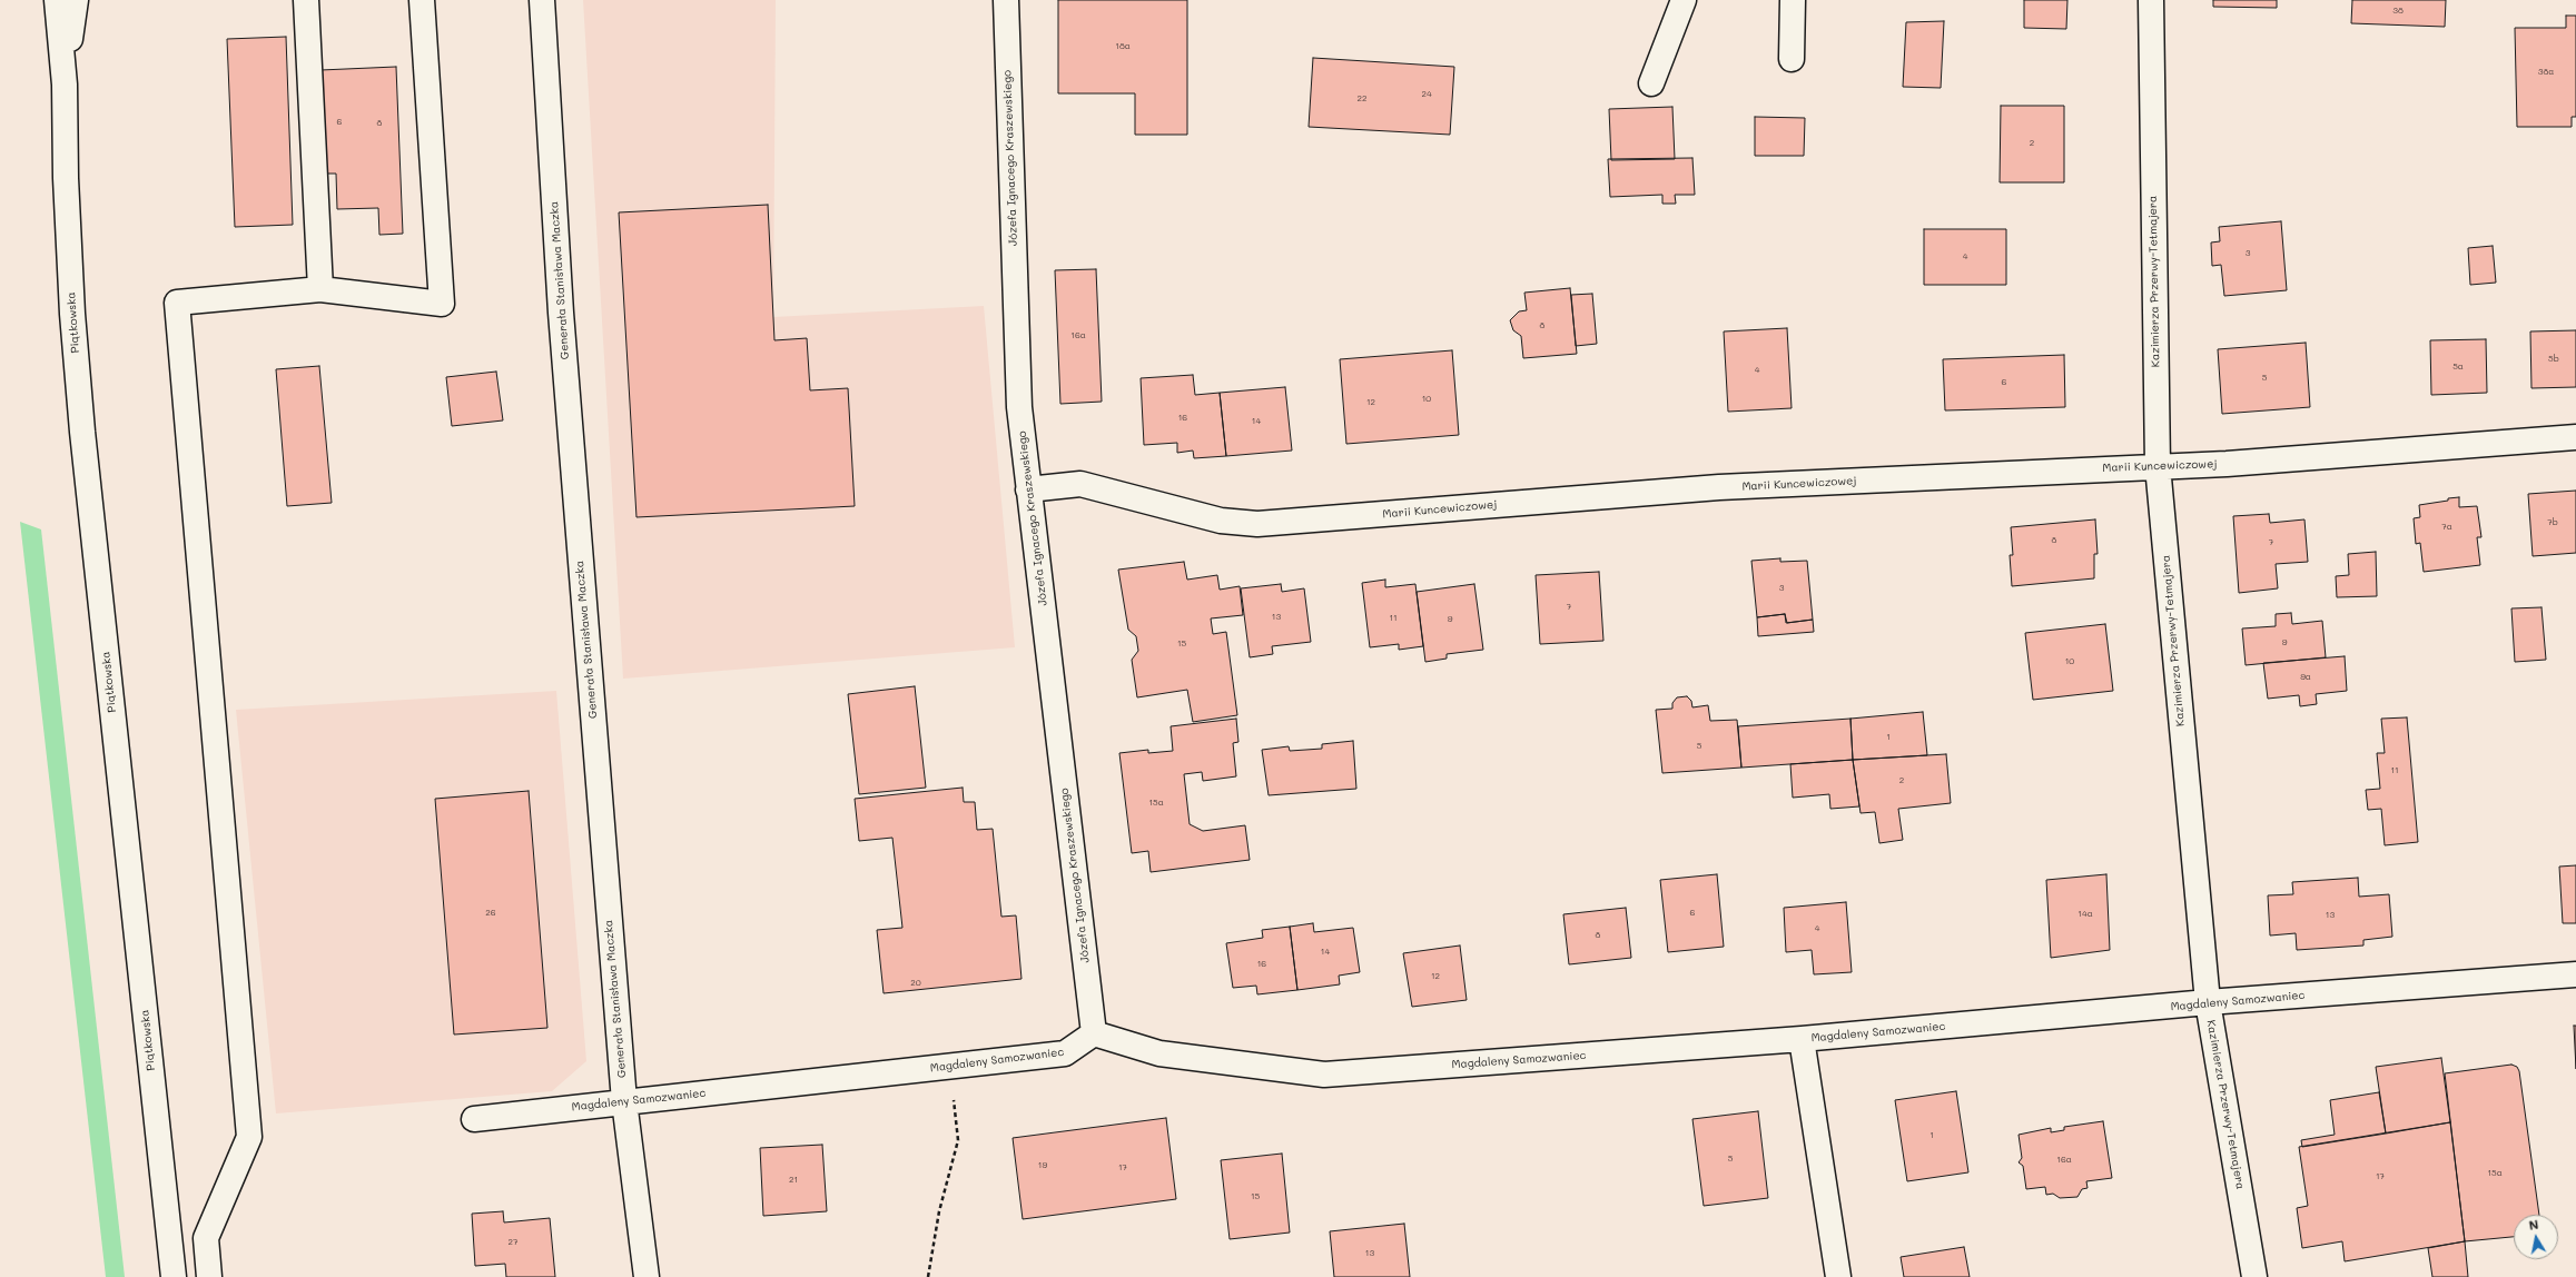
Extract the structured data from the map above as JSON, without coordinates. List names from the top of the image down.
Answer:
{
  "streets": {
    "street": [
      "Józefa Ignacego Kraszewskiego",
      "Generała Stanisława Maczka",
      "Kazimierza Przerwy-Tetmajera",
      "Piątkowska",
      "Marii Kuncewiczowej",
      "Magdaleny Samozwaniec"
    ]
  },
  "crossings": [
    ["Józefa Ignacego Kraszewskiego", "Marii Kuncewiczowej"],
    ["Józefa Ignacego Kraszewskiego", "Magdaleny Samozwaniec"],
    ["Generała Stanisława Maczka", "Magdaleny Samozwaniec"],
    ["Kazimierza Przerwy-Tetmajera", "Marii Kuncewiczowej"],
    ["Kazimierza Przerwy-Tetmajera", "Magdaleny Samozwaniec"]
  ],
  "house_numbers": [
    "38",
    "18a",
    "38a",
    "24",
    "22",
    "6",
    "8",
    "2",
    "3",
    "4",
    "8",
    "16a",
    "5b",
    "5a",
    "4",
    "5",
    "6",
    "10",
    "12",
    "16",
    "14",
    "7b",
    "7a",
    "8",
    "7",
    "3",
    "7",
    "13",
    "11",
    "9",
    "9",
    "15",
    "10",
    "9a",
    "1",
    "5",
    "11",
    "2",
    "15a",
    "26",
    "6",
    "14a",
    "13",
    "4",
    "8",
    "14",
    "16",
    "12",
    "20",
    "1",
    "5",
    "16a",
    "19",
    "17",
    "15a",
    "17",
    "21",
    "15",
    "27",
    "13"
  ],
  "north": "top"
}
